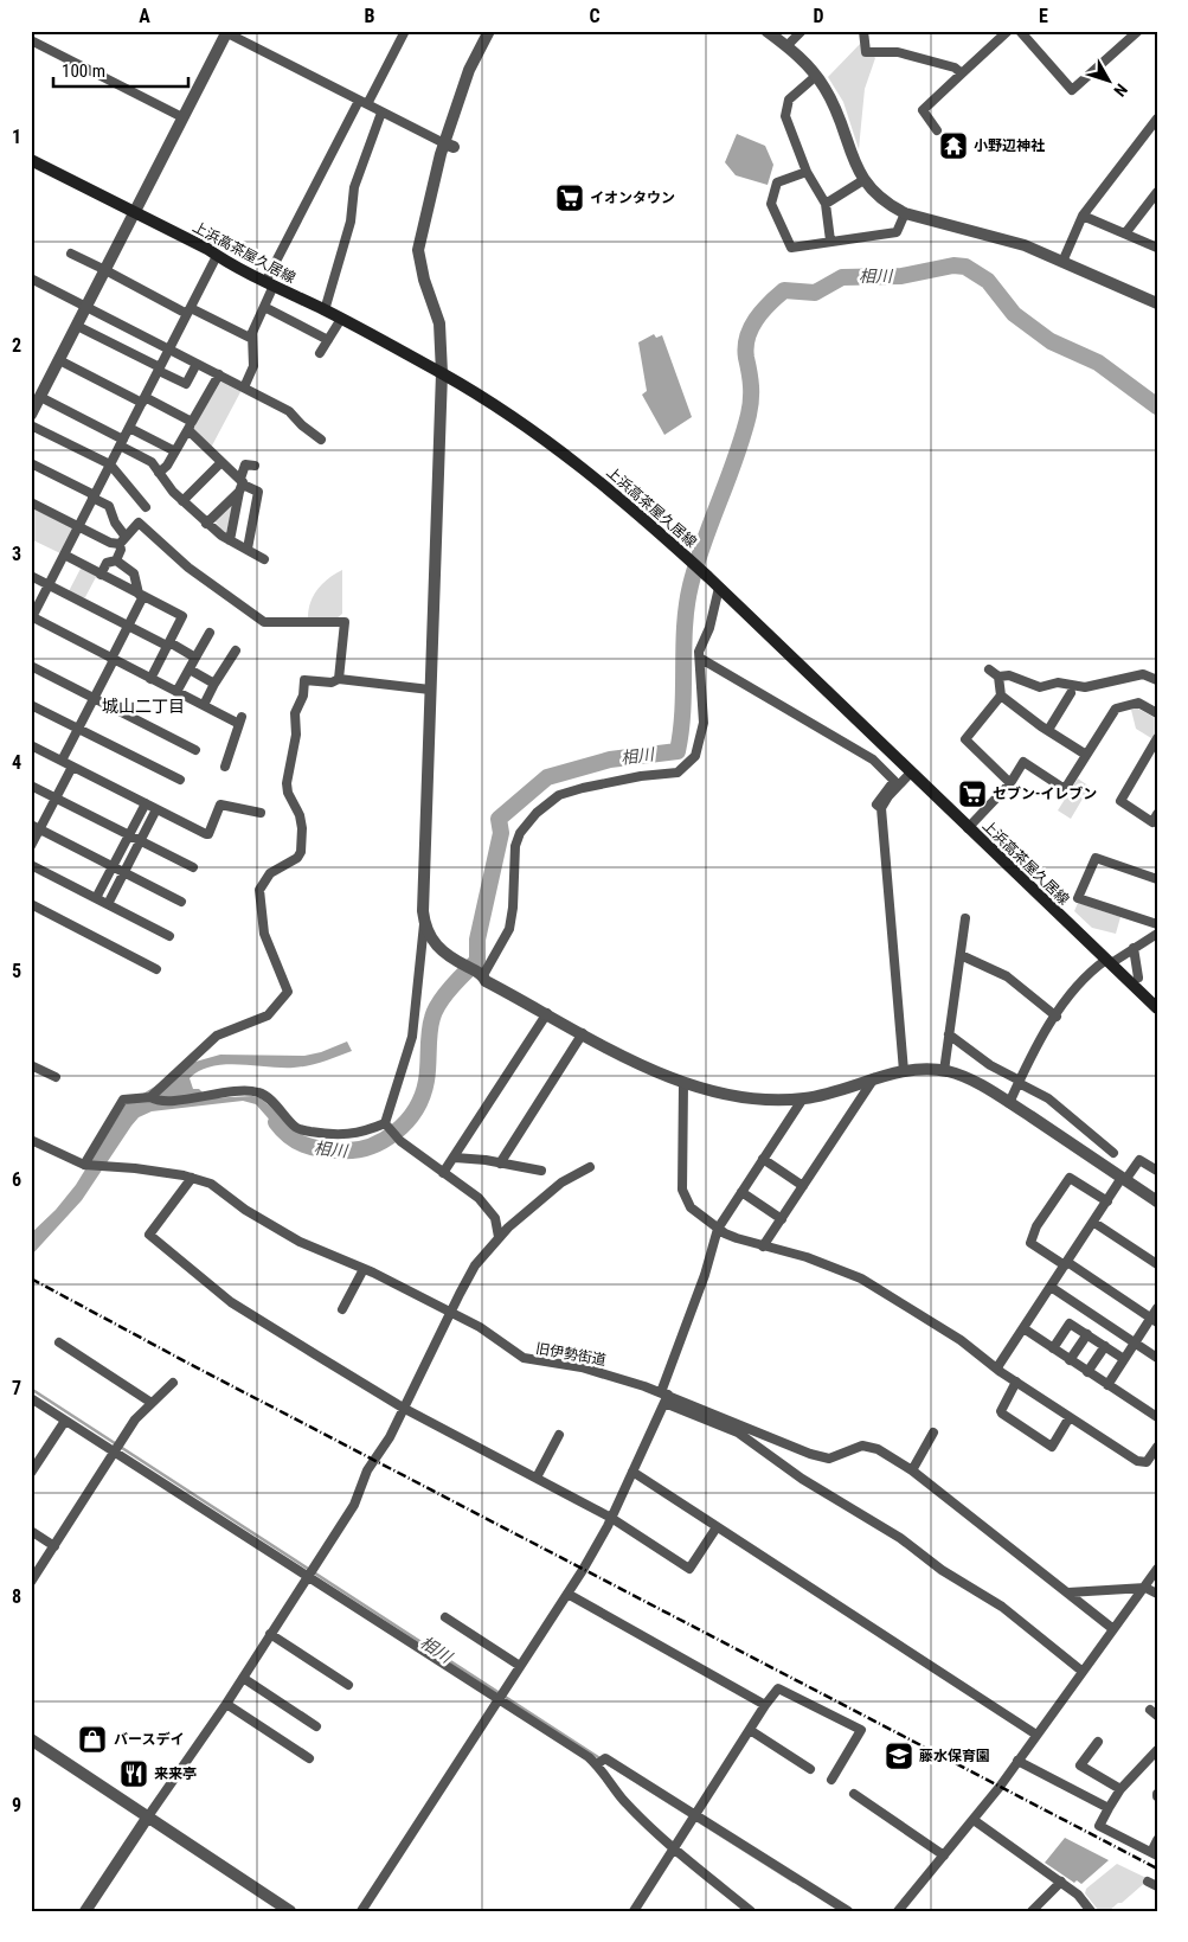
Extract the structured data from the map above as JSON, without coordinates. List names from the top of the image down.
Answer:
{
  "streets": {
    "main road": ["上浜高茶屋久居線"],
    "street": ["旧伊勢街道"]
  },
  "districts": ["城山二丁目"],
  "water": ["相川"],
  "places": {
    "temple": ["小野辺神社"],
    "supermarket": ["イオンタウン", "セブン-イレブン"],
    "shop": ["バースデイ"],
    "school or university": ["藤水保育園"],
    "restaurant": ["来来亭"]
  },
  "scale_bar": "100 m",
  "north": "bottom right",
  "grid": {
    "columns": [
      "A",
      "B",
      "C",
      "D",
      "E"
    ],
    "rows": [
      "1",
      "2",
      "3",
      "4",
      "5",
      "6",
      "7",
      "8",
      "9"
    ]
  }
}
